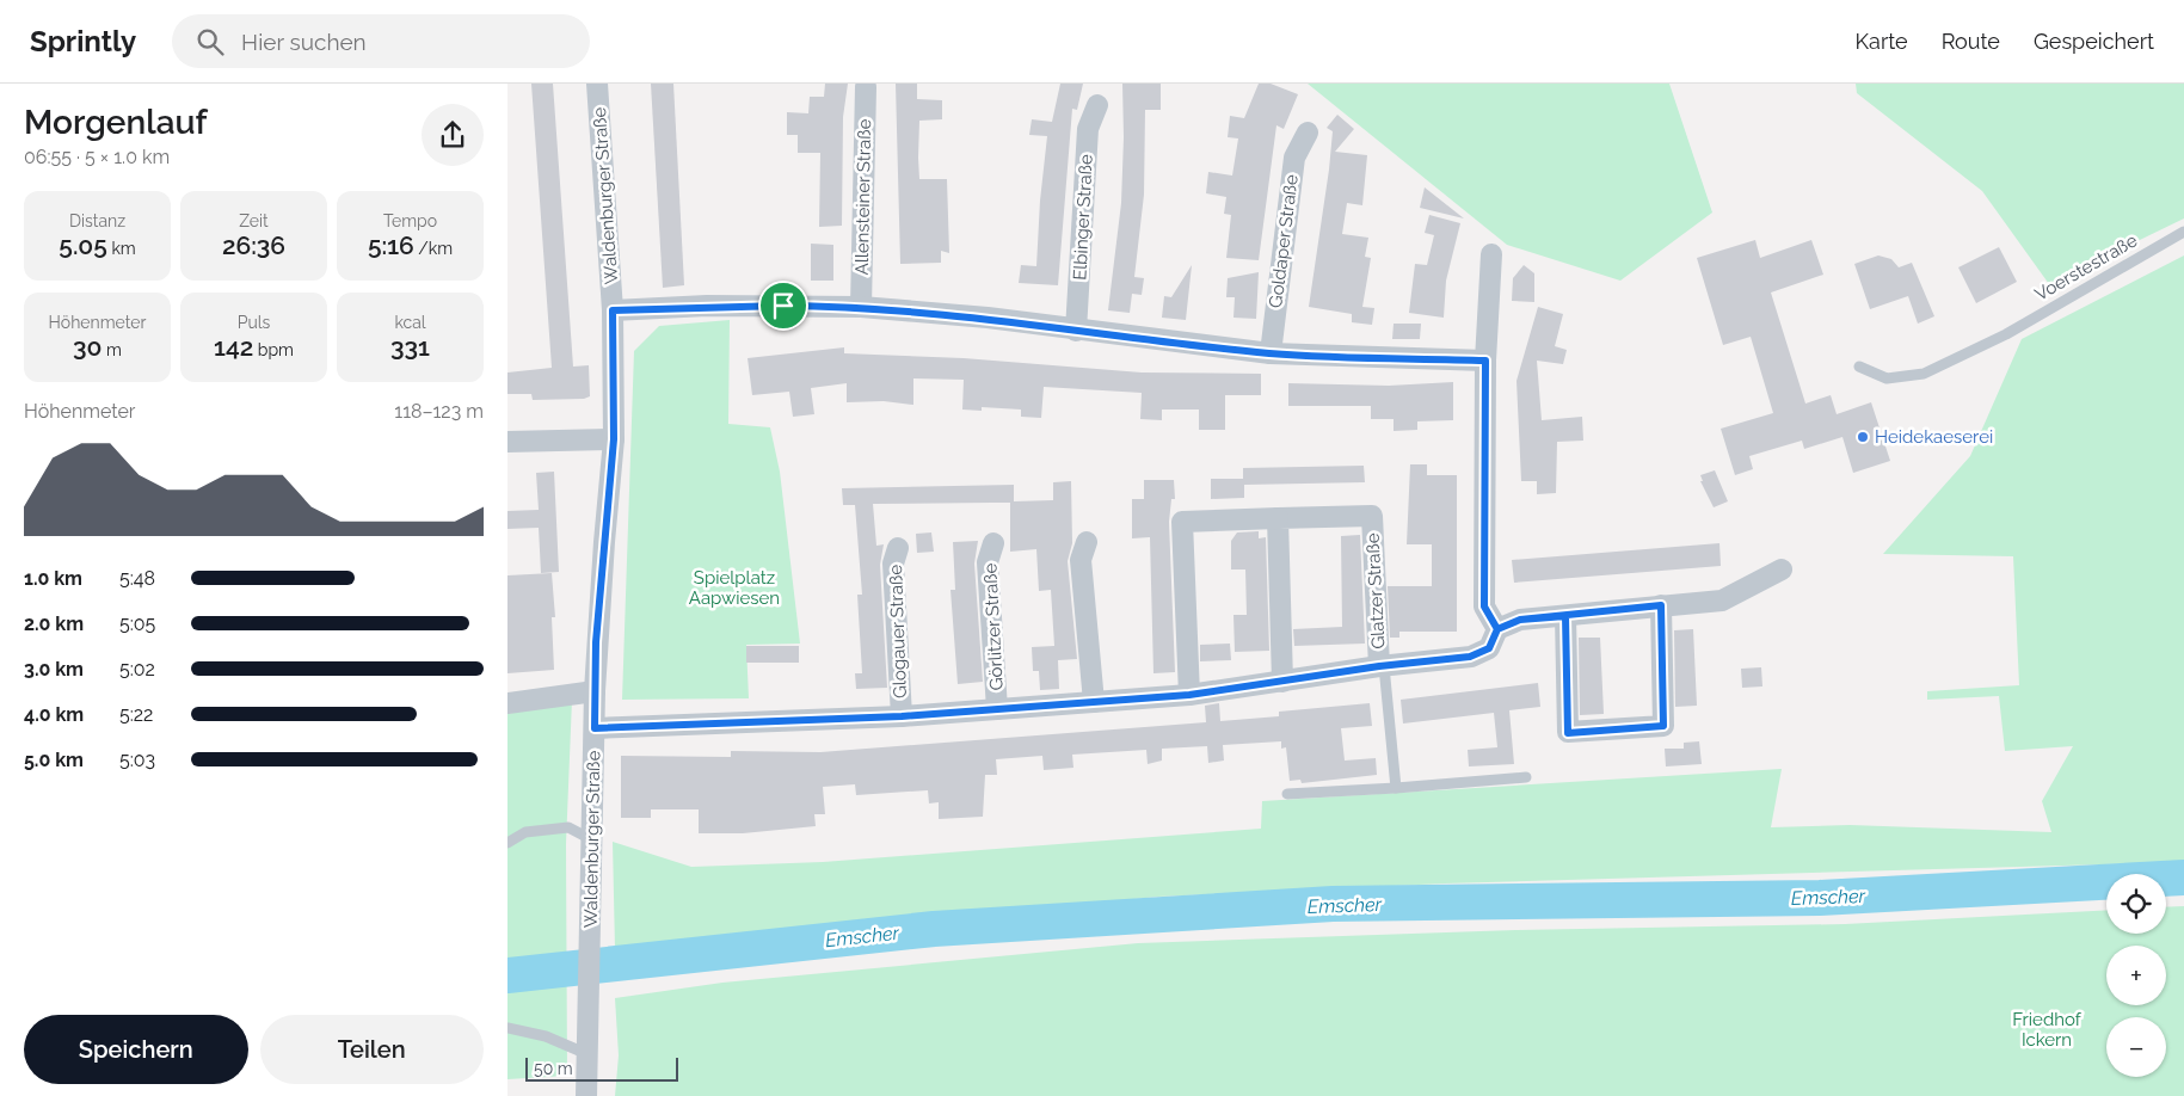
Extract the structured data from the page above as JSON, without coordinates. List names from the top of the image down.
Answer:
{
  "streets": {
    "street": [
      "Waldenburger Straße",
      "Allensteiner Straße",
      "Elbinger Straße",
      "Goldaper Straße",
      "Glatzer Straße",
      "Görlitzer Straße",
      "Glogauer Straße"
    ],
    "lane": ["Voerstestraße"]
  },
  "water": ["Emscher"],
  "parks": ["Spielplatz Aapwiesen", "Friedhof Ickern"],
  "places": ["Heidekaeserei"],
  "scale_bar": "50 m",
  "page": {
    "header": "Sprintly",
    "search": "Hier suchen",
    "nav": ["Karte", "Route", "Gespeichert"],
    "heading": ["Morgenlauf", "06:55 · 5 × 1.0 km"],
    "stats": [
      ["Distanz", "5.05 km"],
      ["Zeit", "26:36"],
      ["Tempo", "5:16 /km"],
      ["Höhenmeter", "30 m"],
      ["Puls", "142 bpm"],
      ["kcal", "331"]
    ],
    "chart": ["Höhenmeter", "118–123 m"],
    "list": [
      {
        "name": "1.0 km",
        "note": "5:48"
      },
      {
        "name": "2.0 km",
        "note": "5:05"
      },
      {
        "name": "3.0 km",
        "note": "5:02"
      },
      {
        "name": "4.0 km",
        "note": "5:22"
      },
      {
        "name": "5.0 km",
        "note": "5:03"
      }
    ],
    "map_buttons": ["+", "−"],
    "buttons": ["Speichern", "Teilen"],
    "scale": "50 m"
  }
}
